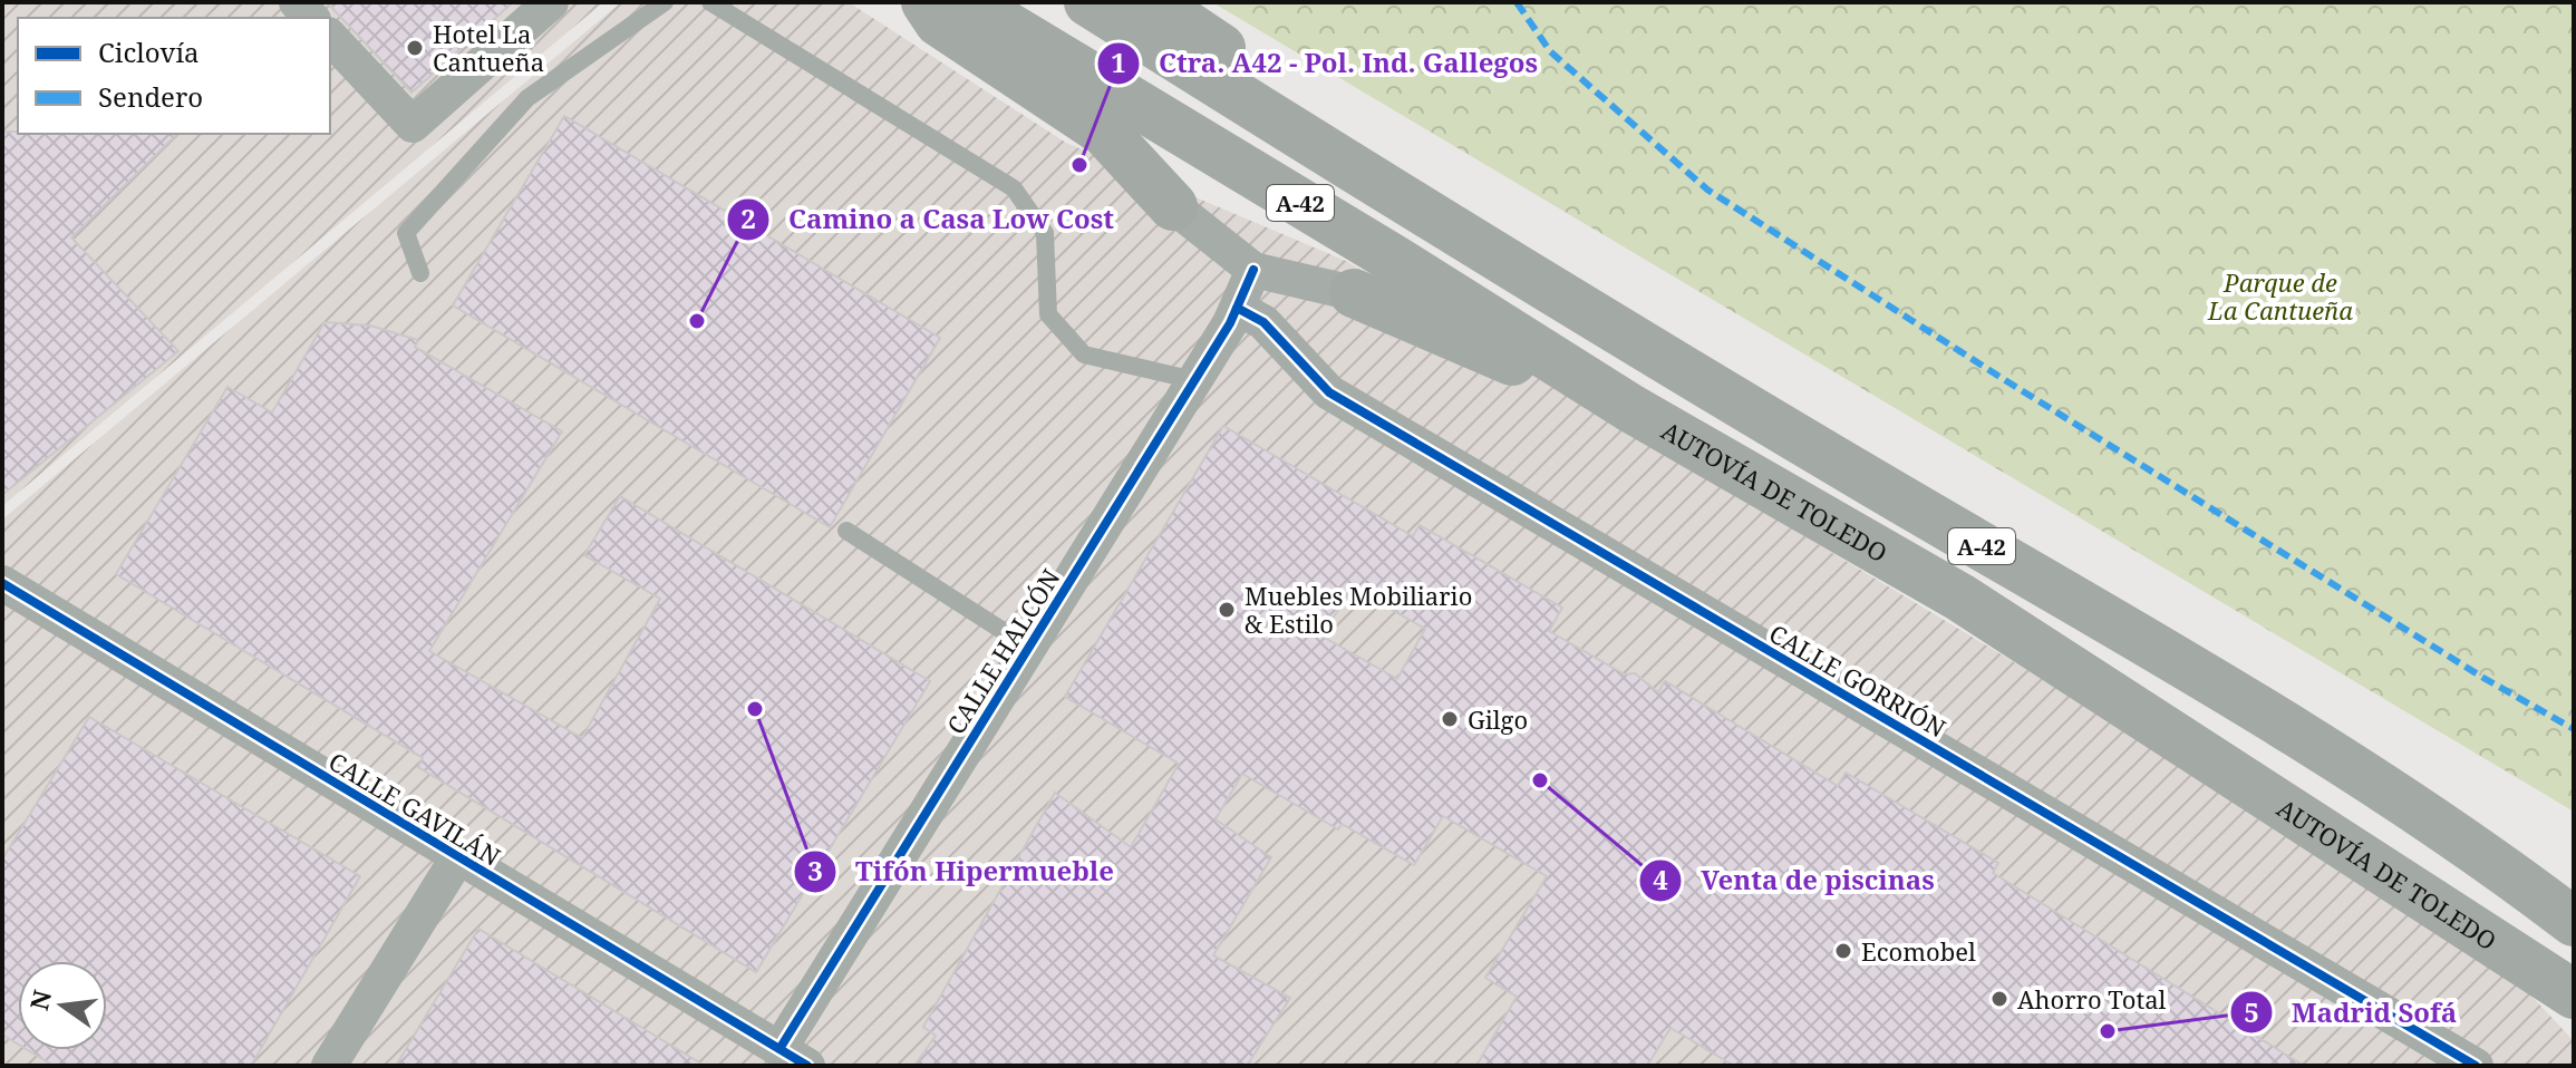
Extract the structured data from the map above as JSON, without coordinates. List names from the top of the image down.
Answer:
{
  "streets": {
    "highway": ["A-42", "AUTOVÍA DE TOLEDO"],
    "street": ["CALLE HALCÓN", "CALLE GORRIÓN", "CALLE GAVILÁN"]
  },
  "crossings": [
    ["CALLE HALCÓN", "CALLE GORRIÓN"],
    ["CALLE HALCÓN", "CALLE GAVILÁN"]
  ],
  "parks": ["Parque de La Cantueña"],
  "places": [
    "Hotel La Cantueña",
    "Ctra. A42 - Pol. Ind. Gallegos",
    "Camino a Casa Low Cost",
    "Muebles Mobiliario & Estilo",
    "Tifón Hipermueble",
    "Gilgo",
    "Venta de piscinas",
    "Ecomobel",
    "Ahorro Total",
    "Madrid Sofá"
  ],
  "legend": ["Ciclovía", "Sendero"],
  "north": "left"
}
